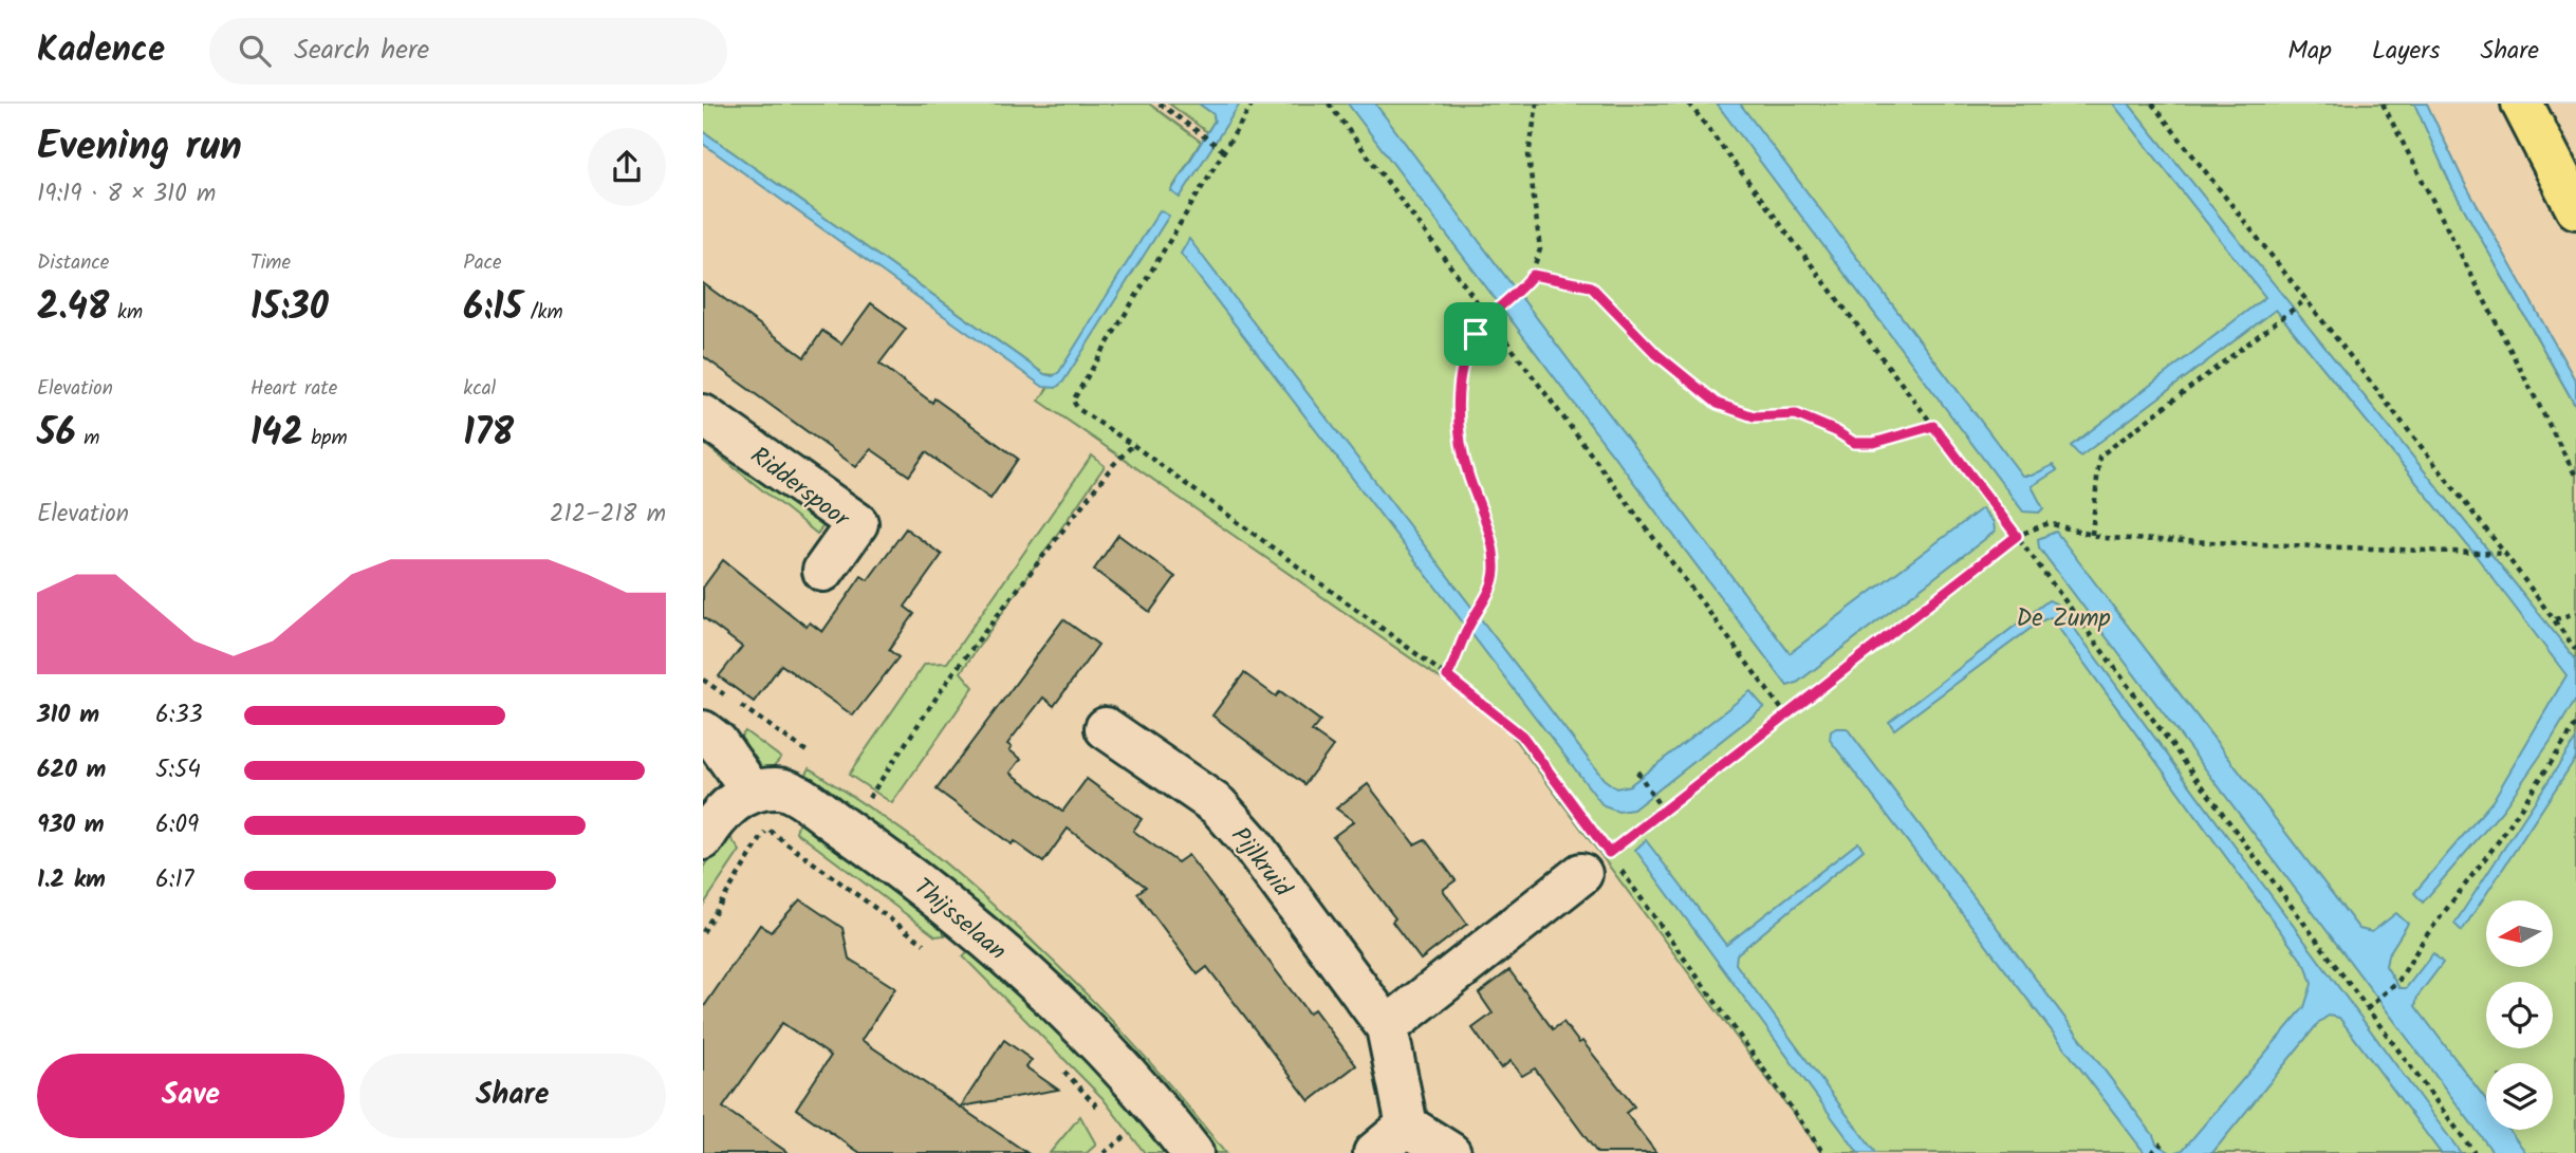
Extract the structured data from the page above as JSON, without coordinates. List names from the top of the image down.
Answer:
{
  "streets": {
    "street": ["Ridderspoor", "Pijlkruid", "Thijsselaan"]
  },
  "parks": ["De Zump"],
  "north": "left",
  "page": {
    "header": "Kadence",
    "search": "Search here",
    "nav": ["Map", "Layers", "Share"],
    "heading": ["Evening run", "19:19 · 8 × 310 m"],
    "stats": [
      ["Distance", "2.48 km"],
      ["Time", "15:30"],
      ["Pace", "6:15 /km"],
      ["Elevation", "56 m"],
      ["Heart rate", "142 bpm"],
      ["kcal", "178"]
    ],
    "chart": ["Elevation", "212–218 m"],
    "list": [
      {
        "name": "310 m",
        "note": "6:33"
      },
      {
        "name": "620 m",
        "note": "5:54"
      },
      {
        "name": "930 m",
        "note": "6:09"
      },
      {
        "name": "1.2 km",
        "note": "6:17"
      }
    ],
    "buttons": ["Save", "Share"]
  }
}
